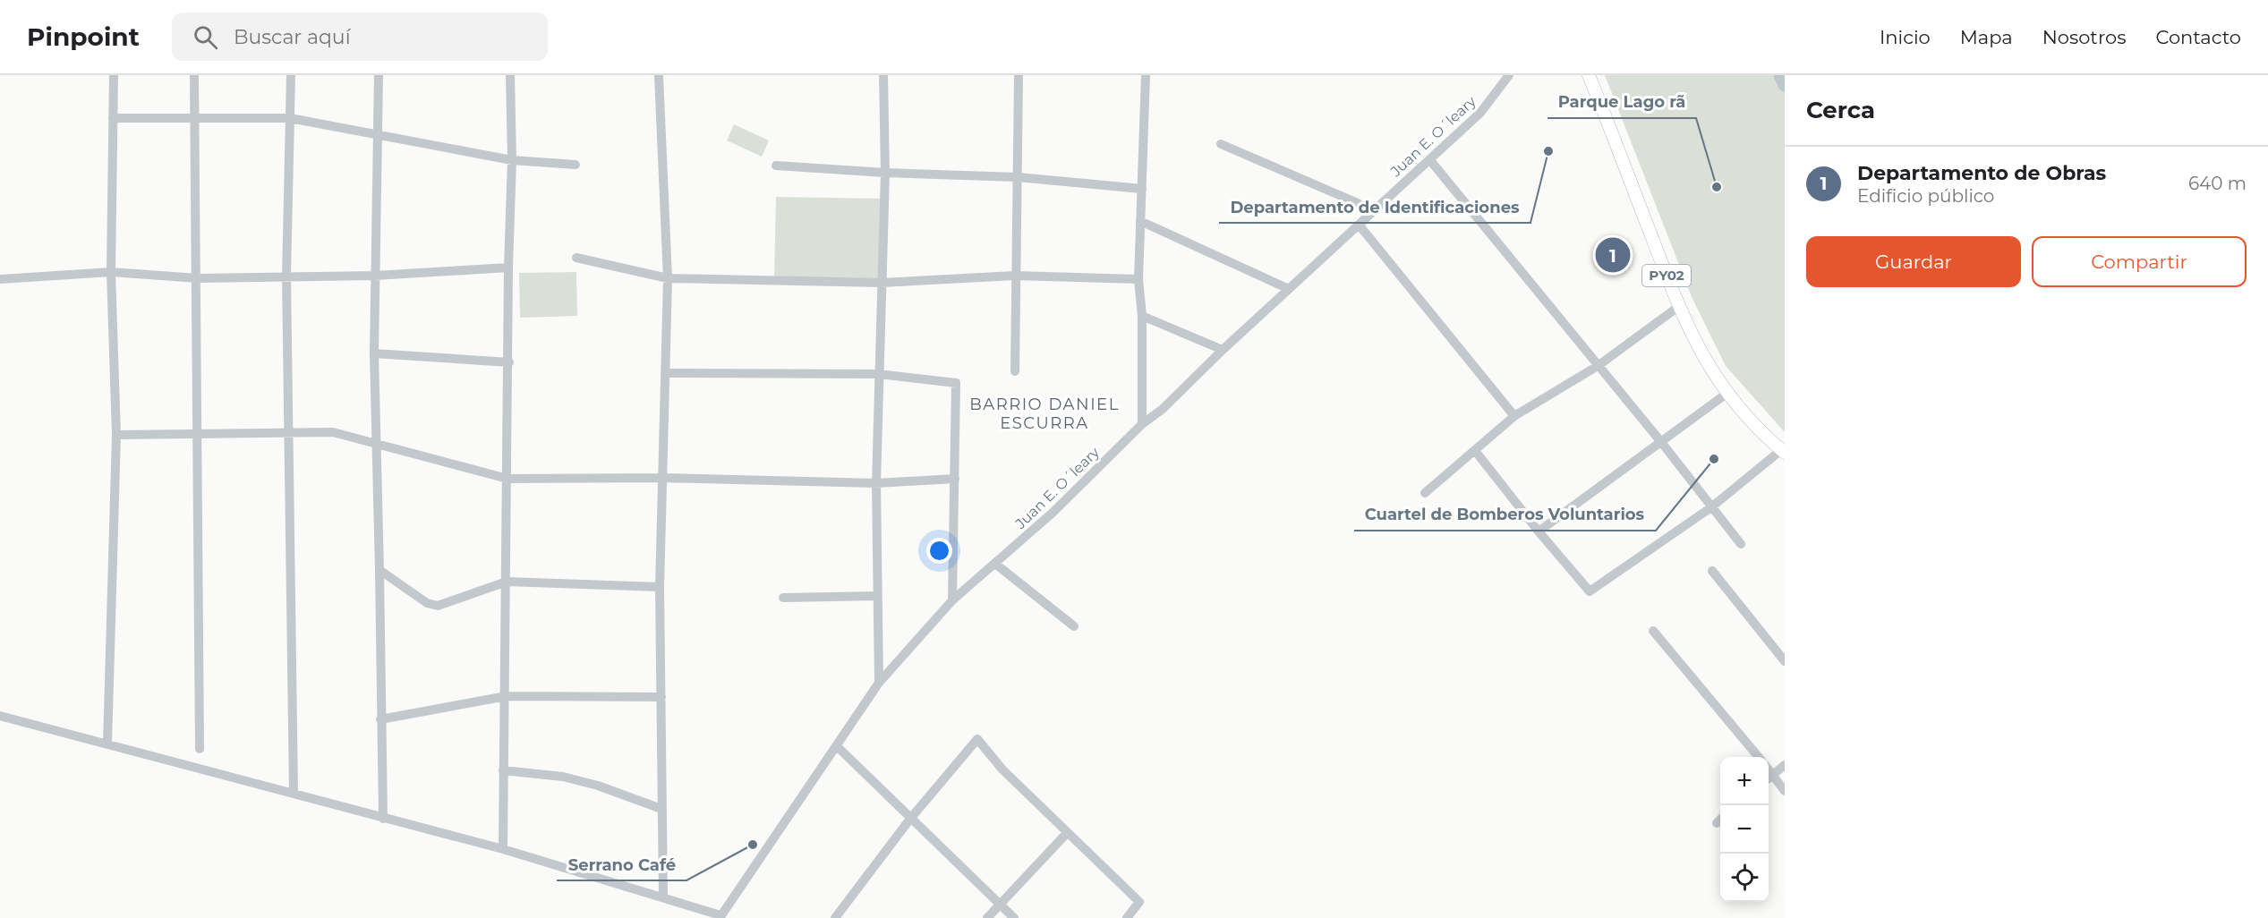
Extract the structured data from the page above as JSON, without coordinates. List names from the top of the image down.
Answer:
{
  "streets": {
    "main road": ["PY02"],
    "street": ["Juan E. O´leary"]
  },
  "districts": ["BARRIO DANIEL ESCURRA"],
  "places": [
    "Departamento de Identificaciones",
    "Parque Lago rã",
    "Cuartel de Bomberos Voluntarios",
    "Serrano Café"
  ],
  "page": {
    "header": "Pinpoint",
    "search": "Buscar aquí",
    "nav": [
      "Inicio",
      "Mapa",
      "Nosotros",
      "Contacto"
    ],
    "heading": "Cerca",
    "list": [
      {
        "mark": "1",
        "name": "Departamento de Obras",
        "note": "Edificio público",
        "value": "640 m"
      }
    ],
    "buttons": ["Guardar", "Compartir"],
    "pins": "1",
    "map_buttons": ["+", "−"]
  }
}
